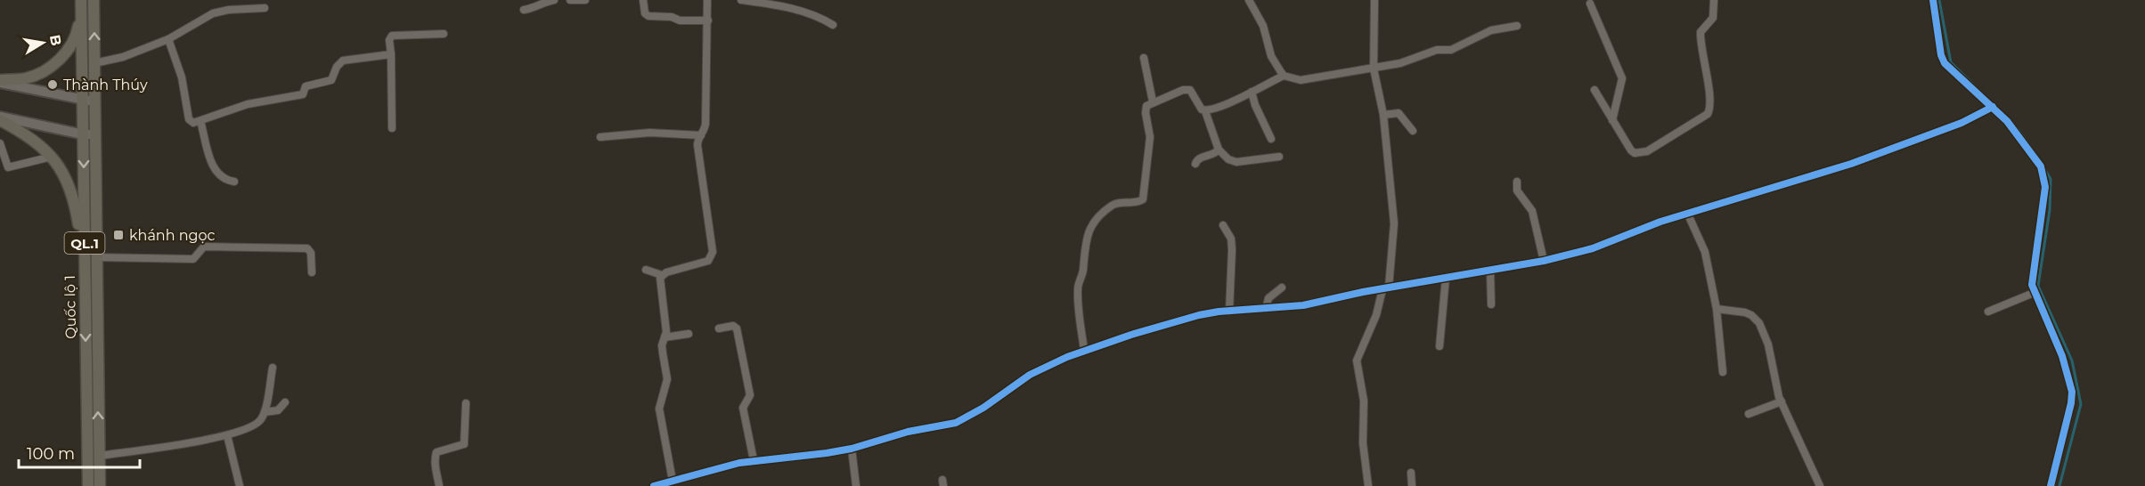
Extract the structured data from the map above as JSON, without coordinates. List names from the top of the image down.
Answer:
{
  "streets": {
    "highway": ["QL.1", "Quốc lộ 1"]
  },
  "places": {
    "other": ["Thành Thúy"],
    "transit": ["khánh ngọc"]
  },
  "scale_bar": "100 m",
  "north": "right"
}
